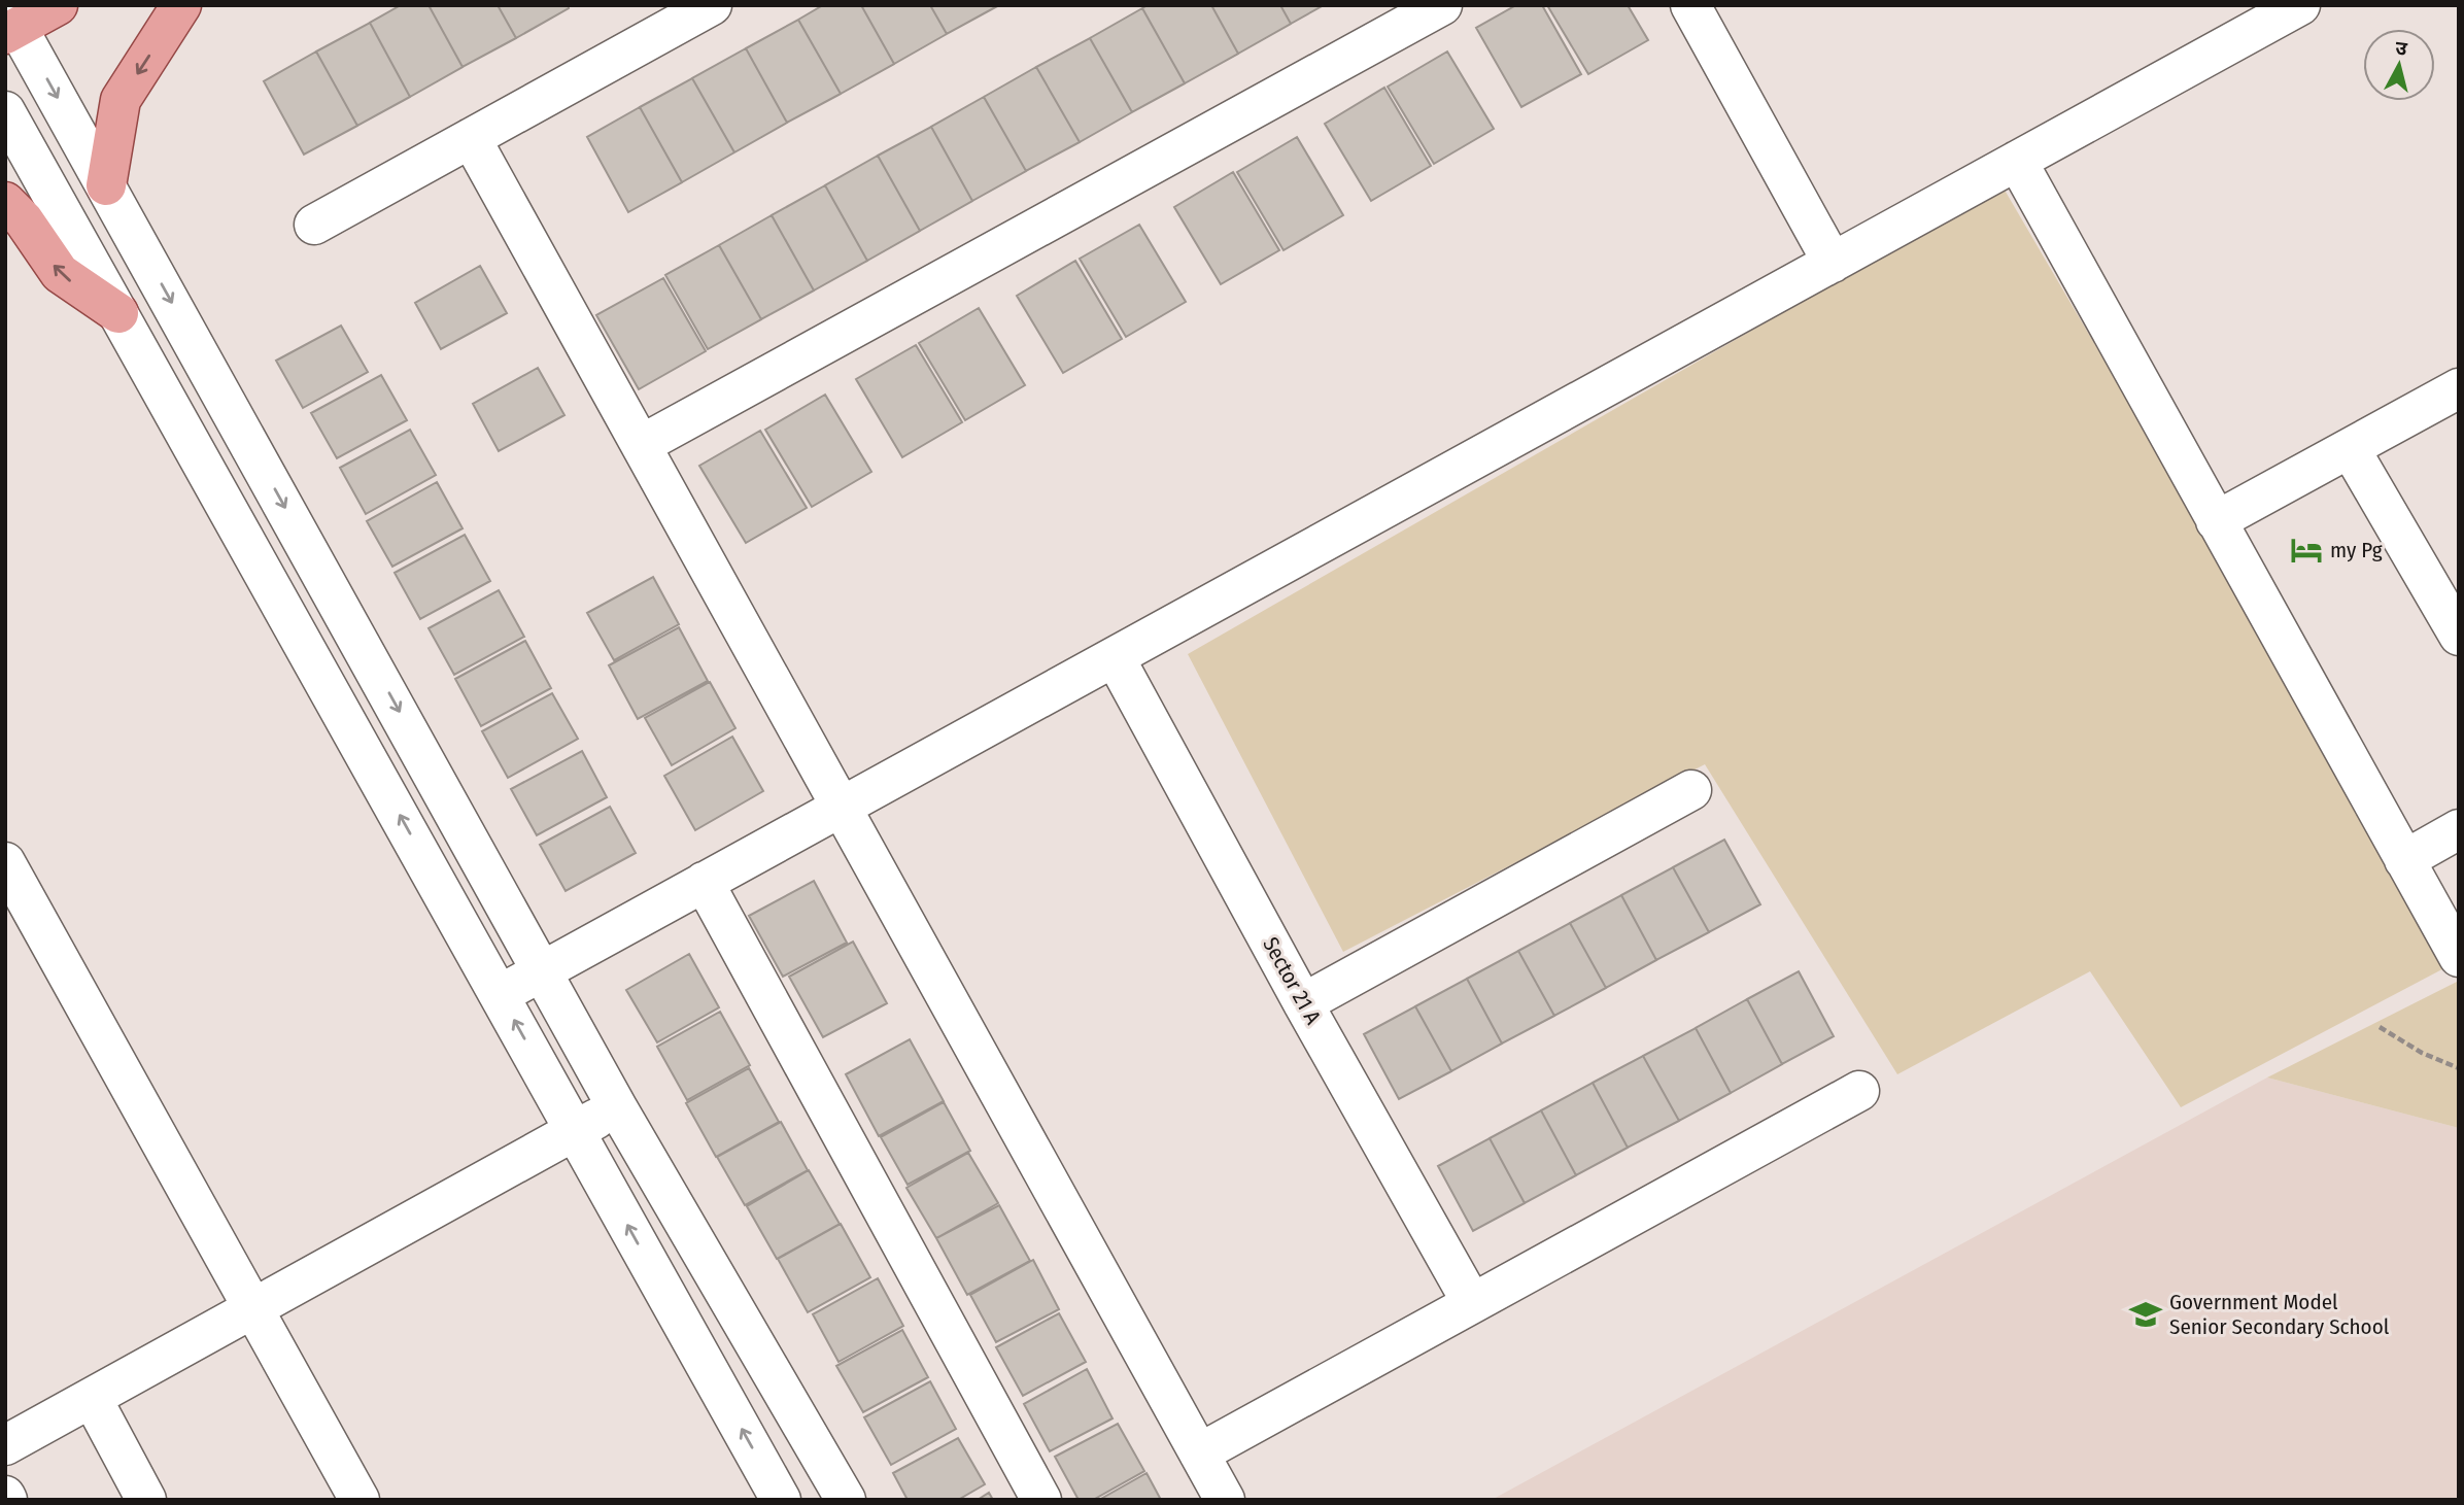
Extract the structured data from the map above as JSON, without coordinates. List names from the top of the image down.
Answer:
{
  "streets": {
    "street": ["Sector 21 A"]
  },
  "places": {
    "hotel": ["my Pg"],
    "school or university": ["Government Model Senior Secondary School"]
  },
  "north": "top"
}
